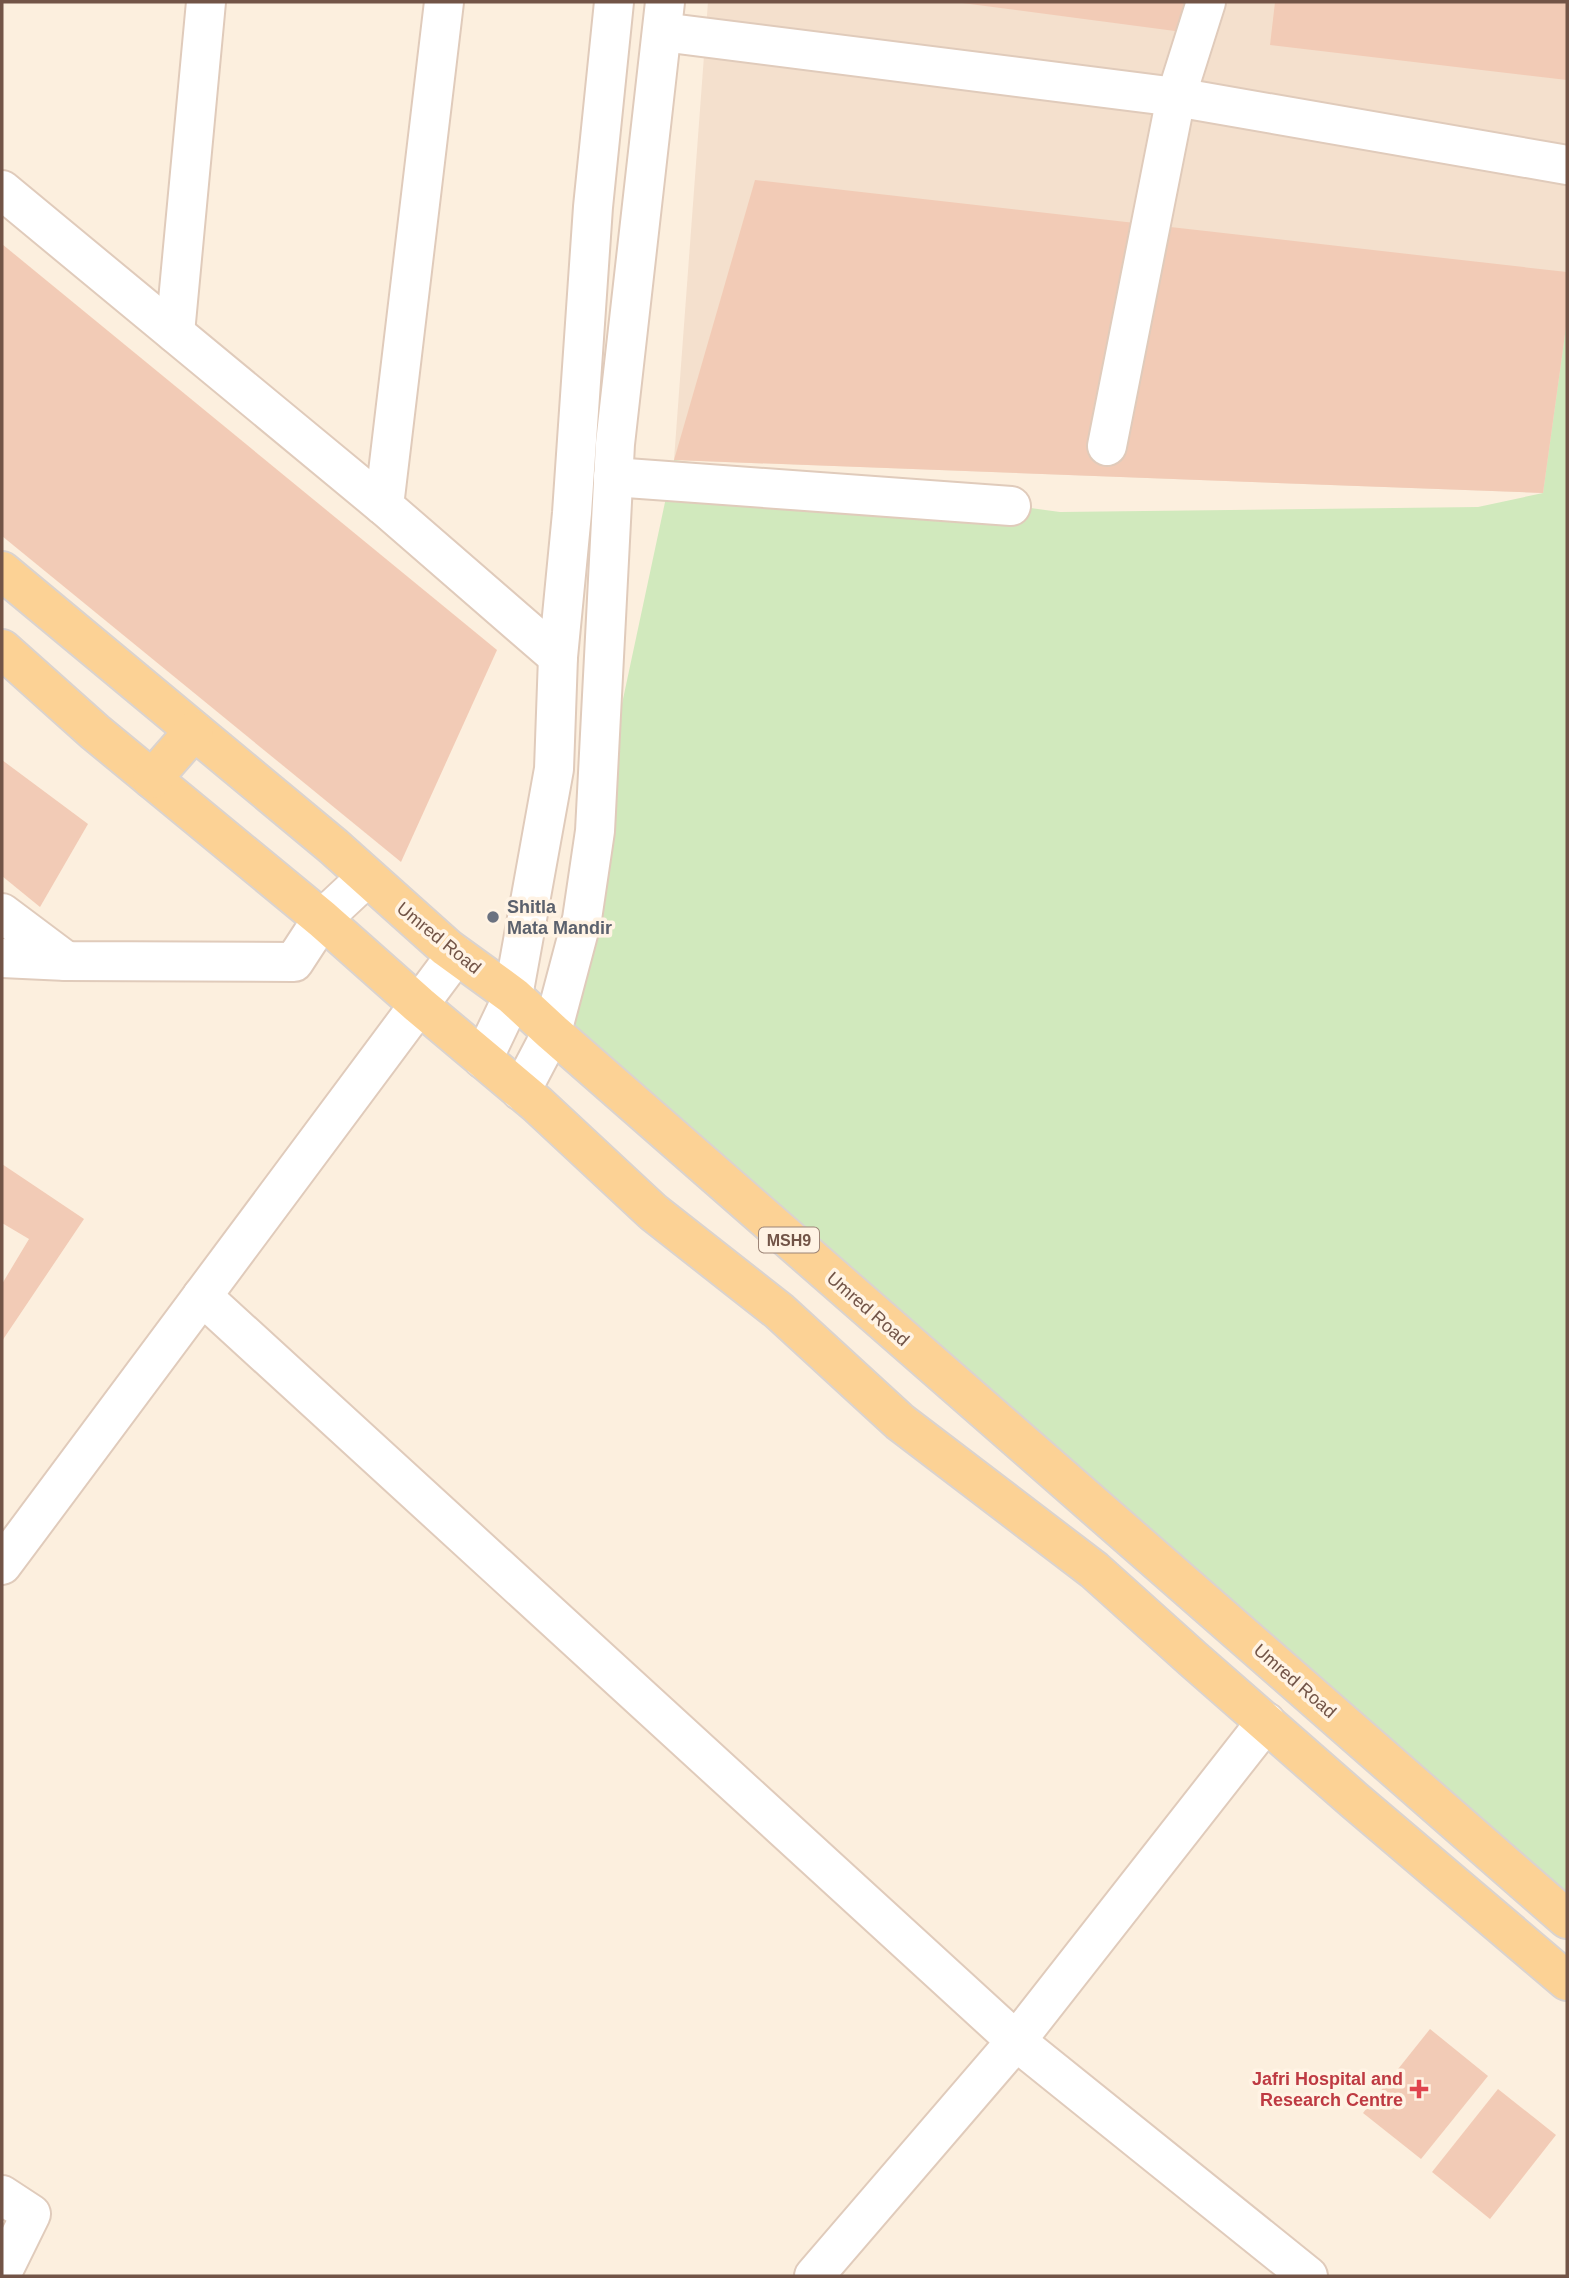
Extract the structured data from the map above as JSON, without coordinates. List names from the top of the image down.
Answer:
{
  "streets": {
    "main road": ["Umred Road", "MSH9"]
  },
  "places": {
    "other": ["Shitla Mata Mandir"],
    "health": ["Jafri Hospital and Research Centre"]
  }
}
